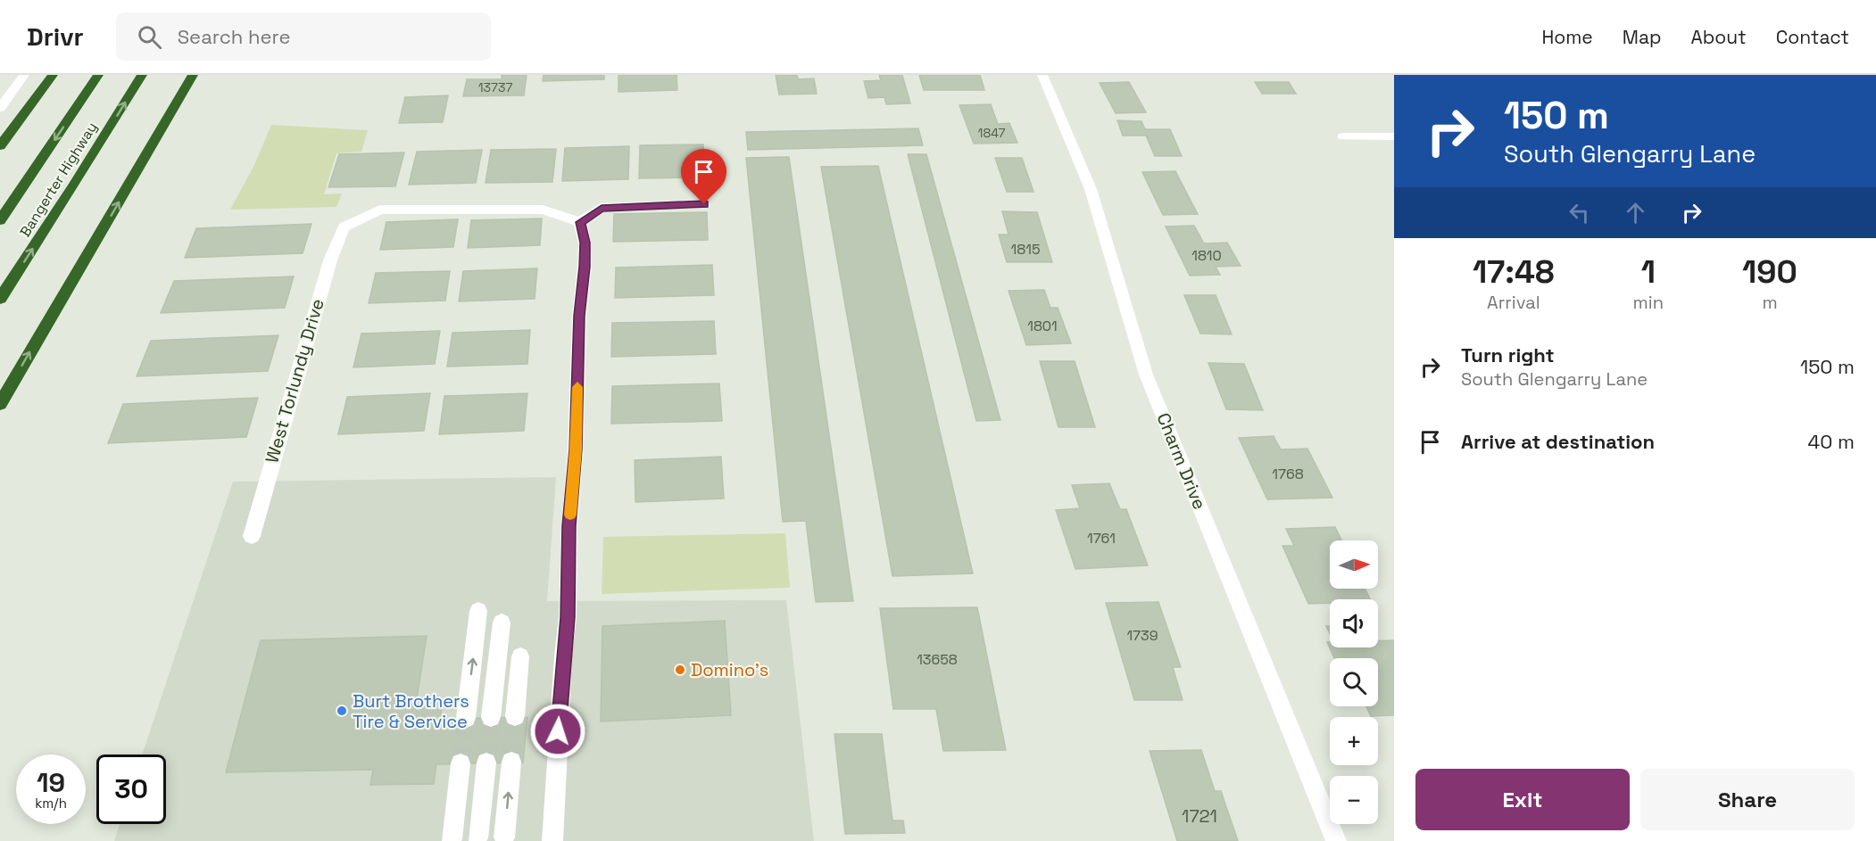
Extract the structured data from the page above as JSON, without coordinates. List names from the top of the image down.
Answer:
{
  "streets": {
    "highway": ["Bangerter Highway"],
    "street": ["West Torlundy Drive", "Charm Drive"]
  },
  "places": ["Domino's", "Burt Brothers Tire & Service"],
  "house_numbers": [
    "13737",
    "1847",
    "1815",
    "1810",
    "1801",
    "1768",
    "1761",
    "1739",
    "13658",
    "1721"
  ],
  "north": "right",
  "page": {
    "header": "Drivr",
    "search": "Search here",
    "nav": [
      "Home",
      "Map",
      "About",
      "Contact"
    ],
    "turn": ["150 m", "South Glengarry Lane"],
    "eta": [
      "17:48",
      "Arrival",
      "1",
      "min",
      "190",
      "m"
    ],
    "list": [
      {
        "name": "Turn right",
        "note": "South Glengarry Lane",
        "value": "150 m"
      },
      {
        "name": "Arrive at destination",
        "value": "40 m"
      }
    ],
    "map_buttons": ["+", "−"],
    "speed": "19 km/h",
    "limit": "30",
    "buttons": ["Exit", "Share"]
  }
}
